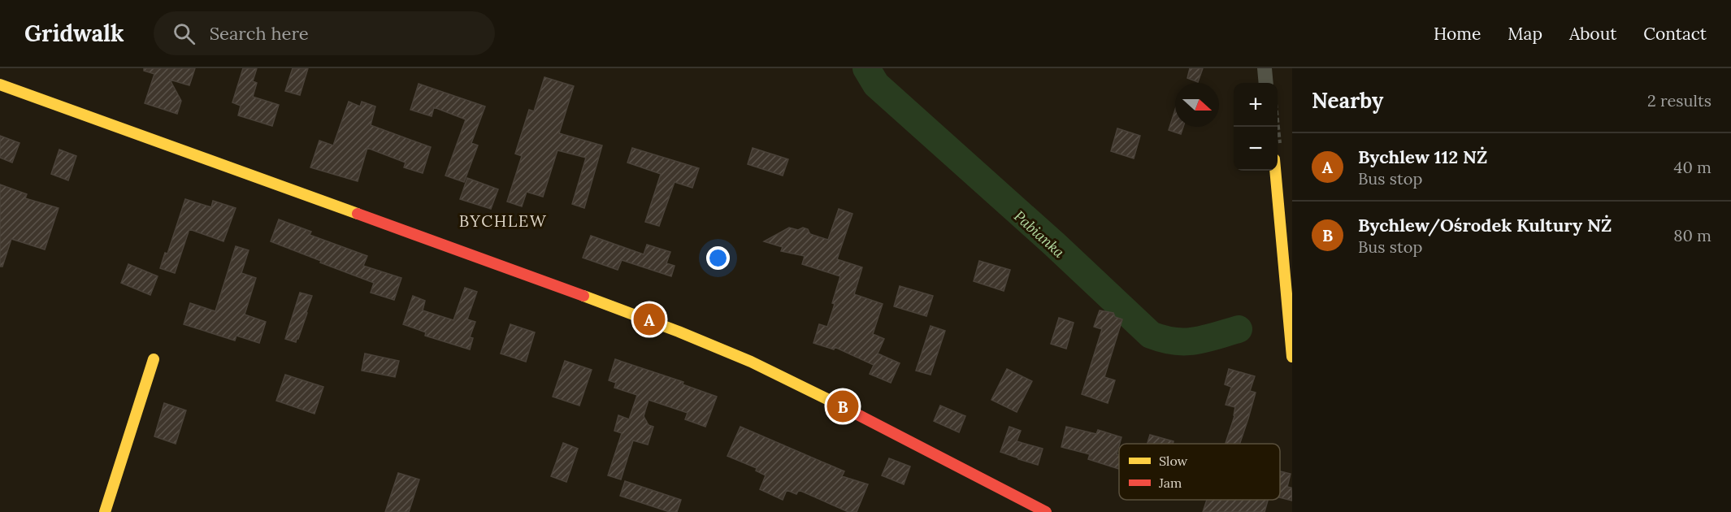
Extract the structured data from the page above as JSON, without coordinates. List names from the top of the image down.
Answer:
{
  "districts": ["BYCHLEW"],
  "water": ["Pabianka"],
  "legend": ["Slow", "Jam"],
  "north": "right",
  "page": {
    "header": "Gridwalk",
    "search": "Search here",
    "nav": [
      "Home",
      "Map",
      "About",
      "Contact"
    ],
    "heading": ["Nearby", "2 results"],
    "map_buttons": ["+", "−"],
    "list": [
      {
        "mark": "A",
        "name": "Bychlew 112 NŻ",
        "note": "Bus stop",
        "value": "40 m"
      },
      {
        "mark": "B",
        "name": "Bychlew/Ośrodek Kultury NŻ",
        "note": "Bus stop",
        "value": "80 m"
      }
    ],
    "pins": ["A", "B"]
  }
}
